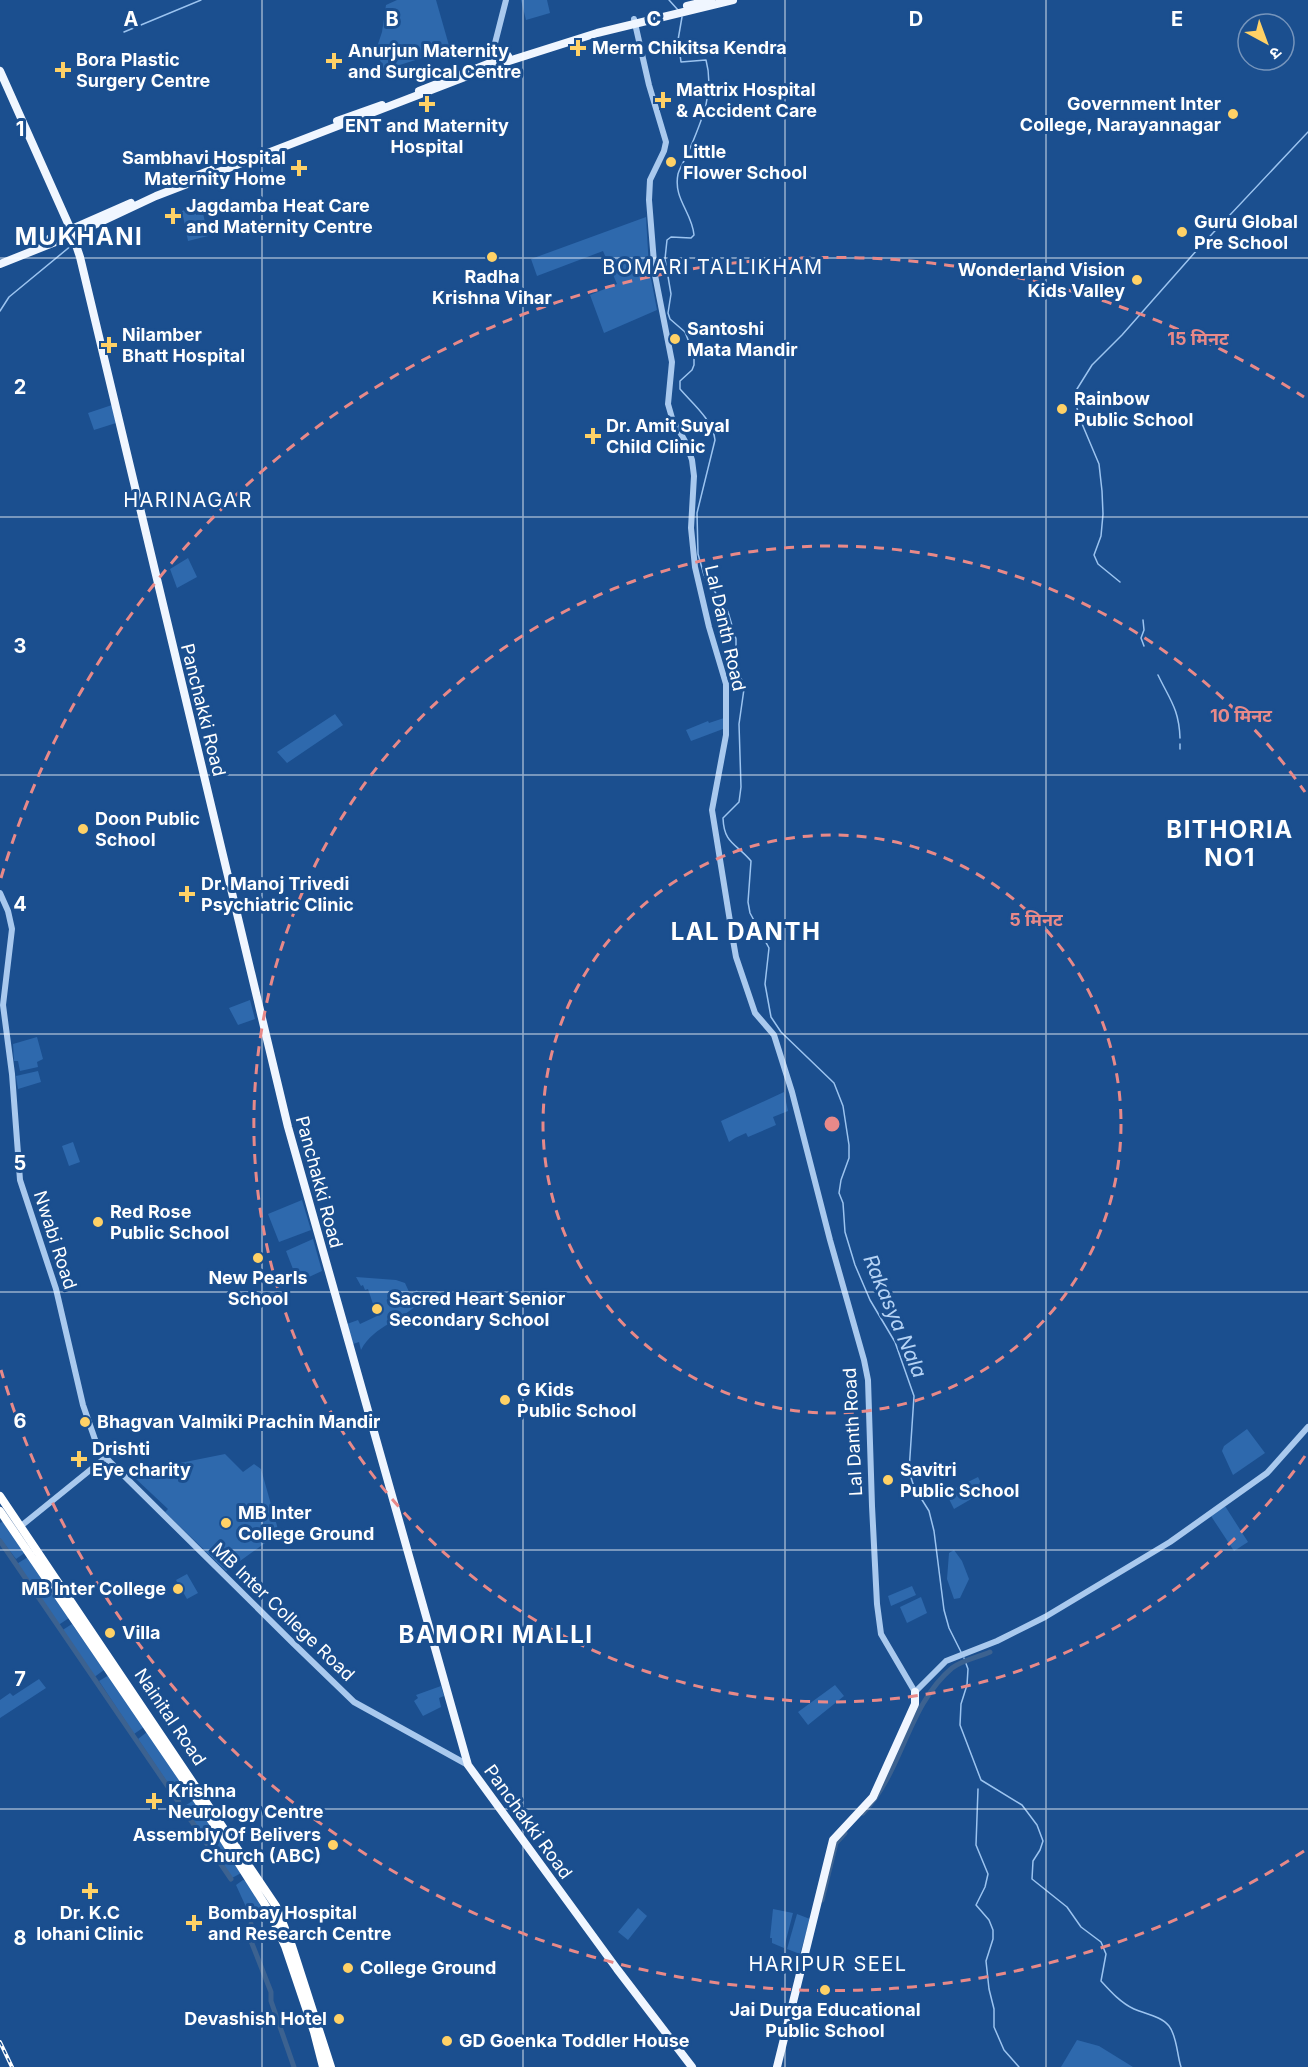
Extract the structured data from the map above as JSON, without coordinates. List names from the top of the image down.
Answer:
{
  "streets": {
    "highway": ["Nainital Road"],
    "main road": ["Panchakki Road"],
    "street": ["Lal Danth Road", "Nwabi Road", "MB Inter College Road"]
  },
  "crossings": [
    ["Panchakki Road", "MB Inter College Road"],
    ["Nwabi Road", "MB Inter College Road"]
  ],
  "districts": [
    "MUKHANI",
    "BOMARI TALLIKHAM",
    "HARINAGAR",
    "BITHORIA NO1",
    "LAL DANTH",
    "BAMORI MALLI",
    "HARIPUR SEEL"
  ],
  "water": ["Rakasya Nala"],
  "places": {
    "health": [
      "Merm Chikitsa Kendra",
      "Anurjun Maternity and Surgical Centre",
      "Bora Plastic Surgery Centre",
      "Mattrix Hospital & Accident Care",
      "ENT and Maternity Hospital",
      "Sambhavi Hospital Maternity Home",
      "Jagdamba Heat Care and Maternity Centre",
      "Nilamber Bhatt Hospital",
      "Dr. Amit Suyal Child Clinic",
      "Dr. Manoj Trivedi Psychiatric Clinic",
      "Drishti Eye charity",
      "Krishna Neurology Centre",
      "Dr. K.C lohani Clinic",
      "Bombay Hospital and Research Centre"
    ],
    "other": [
      "Government Inter College, Narayannagar",
      "Little Flower School",
      "Guru Global Pre School",
      "Radha Krishna Vihar",
      "Wonderland Vision Kids Valley",
      "Santoshi Mata Mandir",
      "Rainbow Public School",
      "Doon Public School",
      "Red Rose Public School",
      "New Pearls School",
      "Sacred Heart Senior Secondary School",
      "G Kids Public School",
      "Bhagvan Valmiki Prachin Mandir",
      "Savitri Public School",
      "MB Inter College Ground",
      "MB Inter College",
      "Villa",
      "Assembly Of Belivers Church (ABC)",
      "College Ground",
      "Jai Durga Educational Public School",
      "Devashish Hotel",
      "GD Goenka Toddler House"
    ]
  },
  "north": "bottom right",
  "grid": {
    "columns": [
      "A",
      "B",
      "C",
      "D",
      "E"
    ],
    "rows": [
      "1",
      "2",
      "3",
      "4",
      "5",
      "6",
      "7",
      "8"
    ]
  },
  "rings": ["15 मिनट", "10 मिनट", "5 मिनट"]
}
